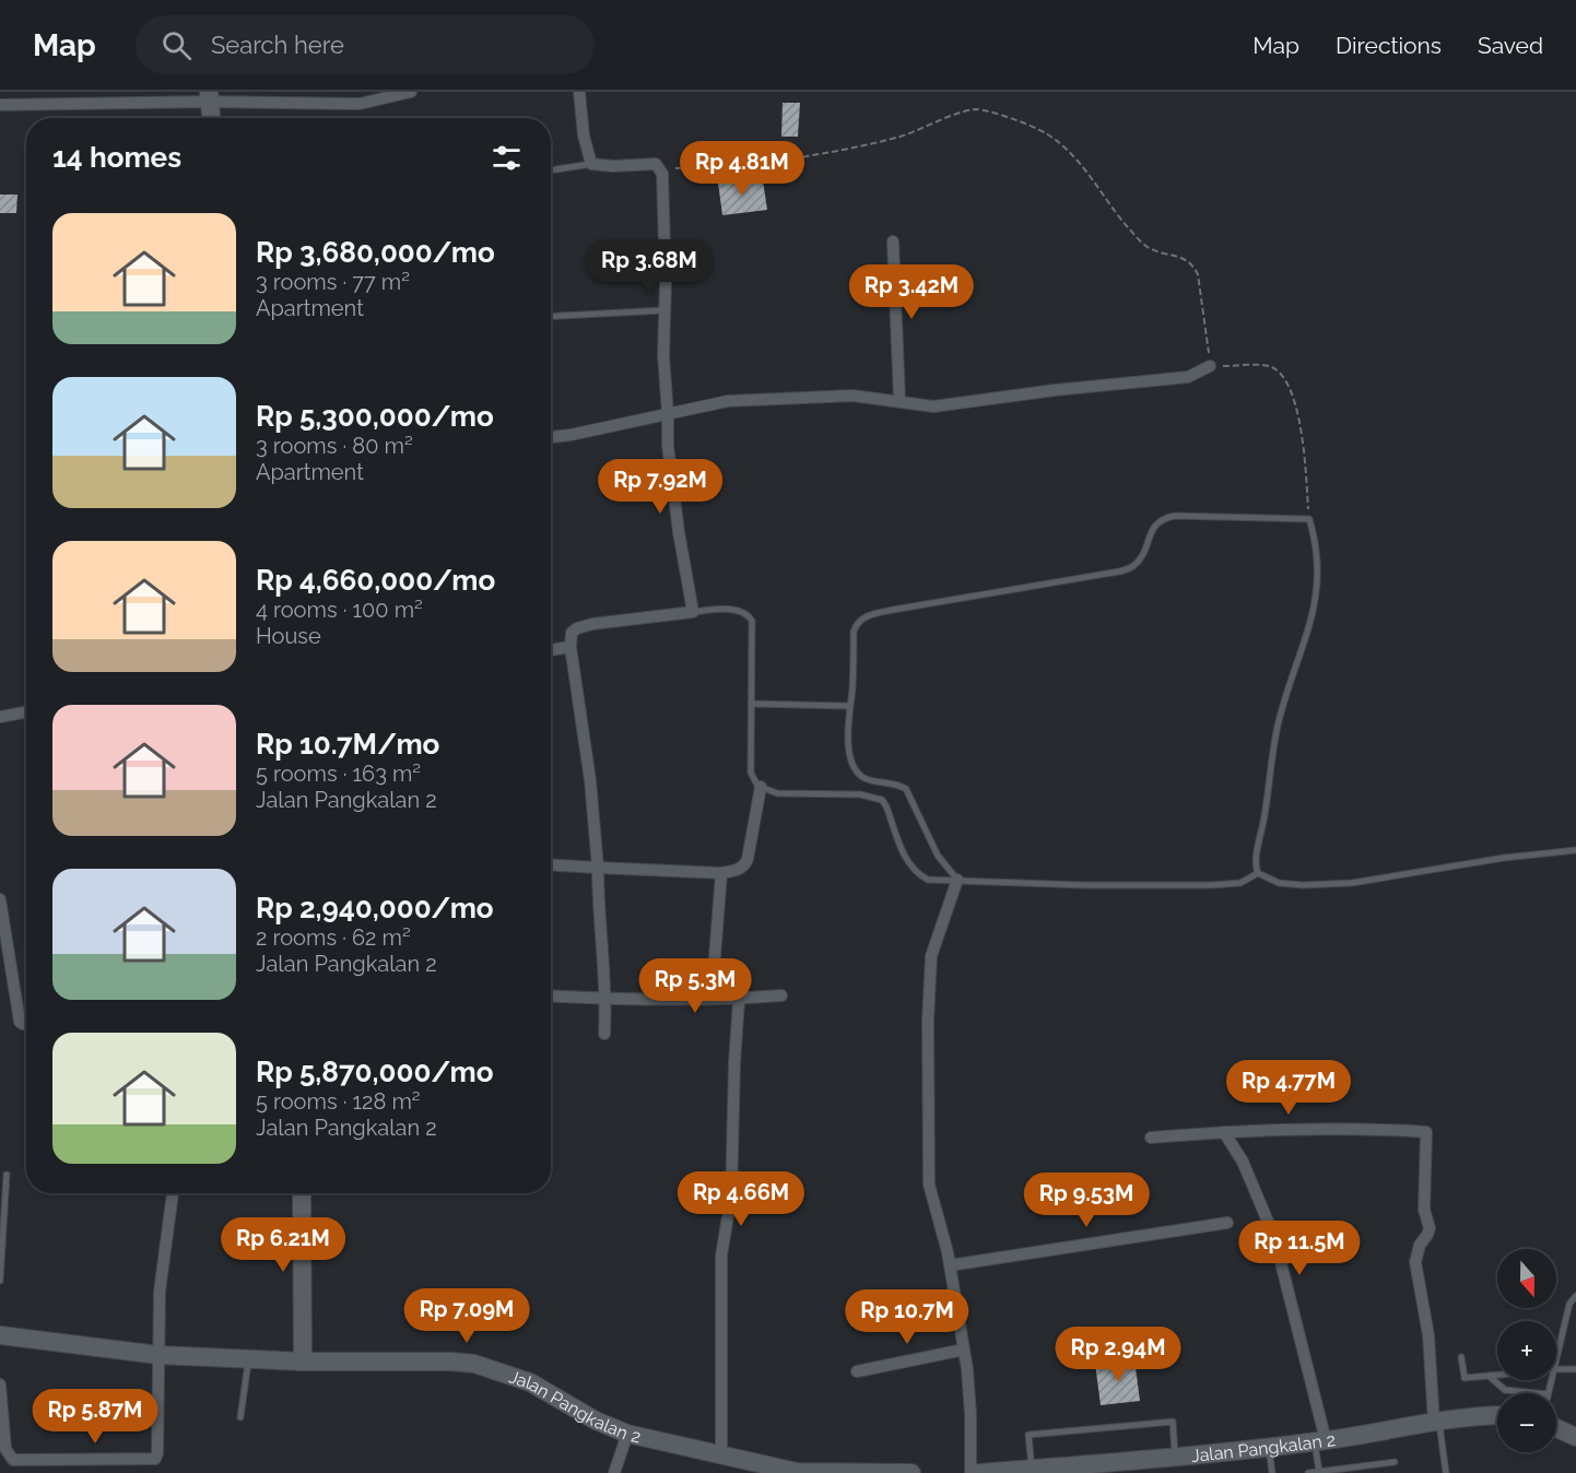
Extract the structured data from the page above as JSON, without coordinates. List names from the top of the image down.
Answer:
{
  "streets": {
    "street": ["Jalan Pangkalan 2"]
  },
  "north": "bottom",
  "page": {
    "header": "Map",
    "search": "Search here",
    "nav": ["Map", "Directions", "Saved"],
    "heading": "14 homes",
    "price": [
      "Rp 4.81M",
      "Rp 3.68M",
      "Rp 3.42M",
      "Rp 7.92M",
      "Rp 5.3M",
      "Rp 4.77M",
      "Rp 4.66M",
      "Rp 9.53M",
      "Rp 6.21M",
      "Rp 11.5M",
      "Rp 7.09M",
      "Rp 10.7M",
      "Rp 2.94M",
      "Rp 5.87M"
    ],
    "list": [
      {
        "name": "Rp 3,680,000/mo",
        "note": "3 rooms · 77 m² · Apartment"
      },
      {
        "name": "Rp 5,300,000/mo",
        "note": "3 rooms · 80 m² · Apartment"
      },
      {
        "name": "Rp 4,660,000/mo",
        "note": "4 rooms · 100 m² · House"
      },
      {
        "name": "Rp 10.7M/mo",
        "note": "5 rooms · 163 m² · Jalan Pangkalan 2"
      },
      {
        "name": "Rp 2,940,000/mo",
        "note": "2 rooms · 62 m² · Jalan Pangkalan 2"
      },
      {
        "name": "Rp 5,870,000/mo",
        "note": "5 rooms · 128 m² · Jalan Pangkalan 2"
      }
    ],
    "map_buttons": ["+", "−"]
  }
}
